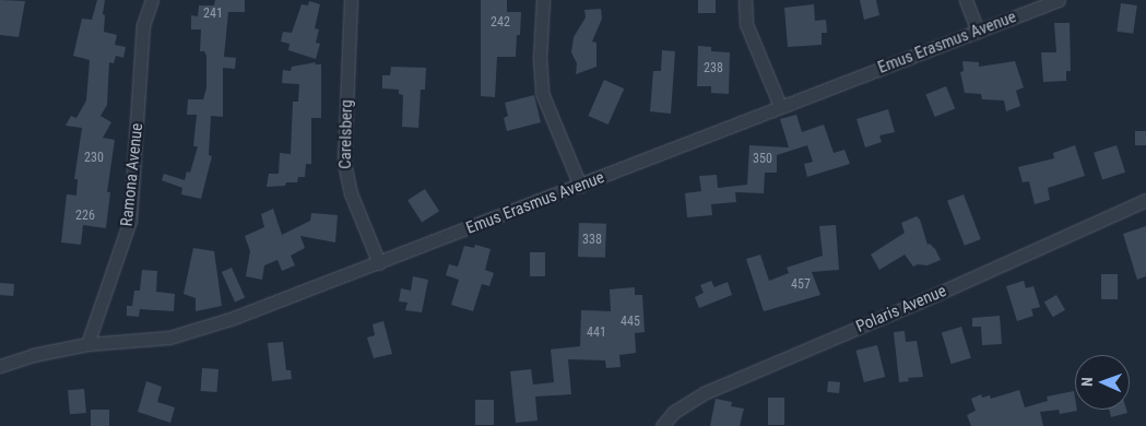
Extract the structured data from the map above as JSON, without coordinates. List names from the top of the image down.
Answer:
{
  "streets": {
    "street": [
      "Emus Erasmus Avenue",
      "Carelsberg",
      "Ramona Avenue",
      "Polaris Avenue"
    ]
  },
  "crossings": [
    ["Emus Erasmus Avenue", "Carelsberg"],
    ["Emus Erasmus Avenue", "Ramona Avenue"]
  ],
  "house_numbers": [
    "241",
    "242",
    "238",
    "230",
    "350",
    "226",
    "338",
    "457",
    "445",
    "441"
  ],
  "north": "left"
}
